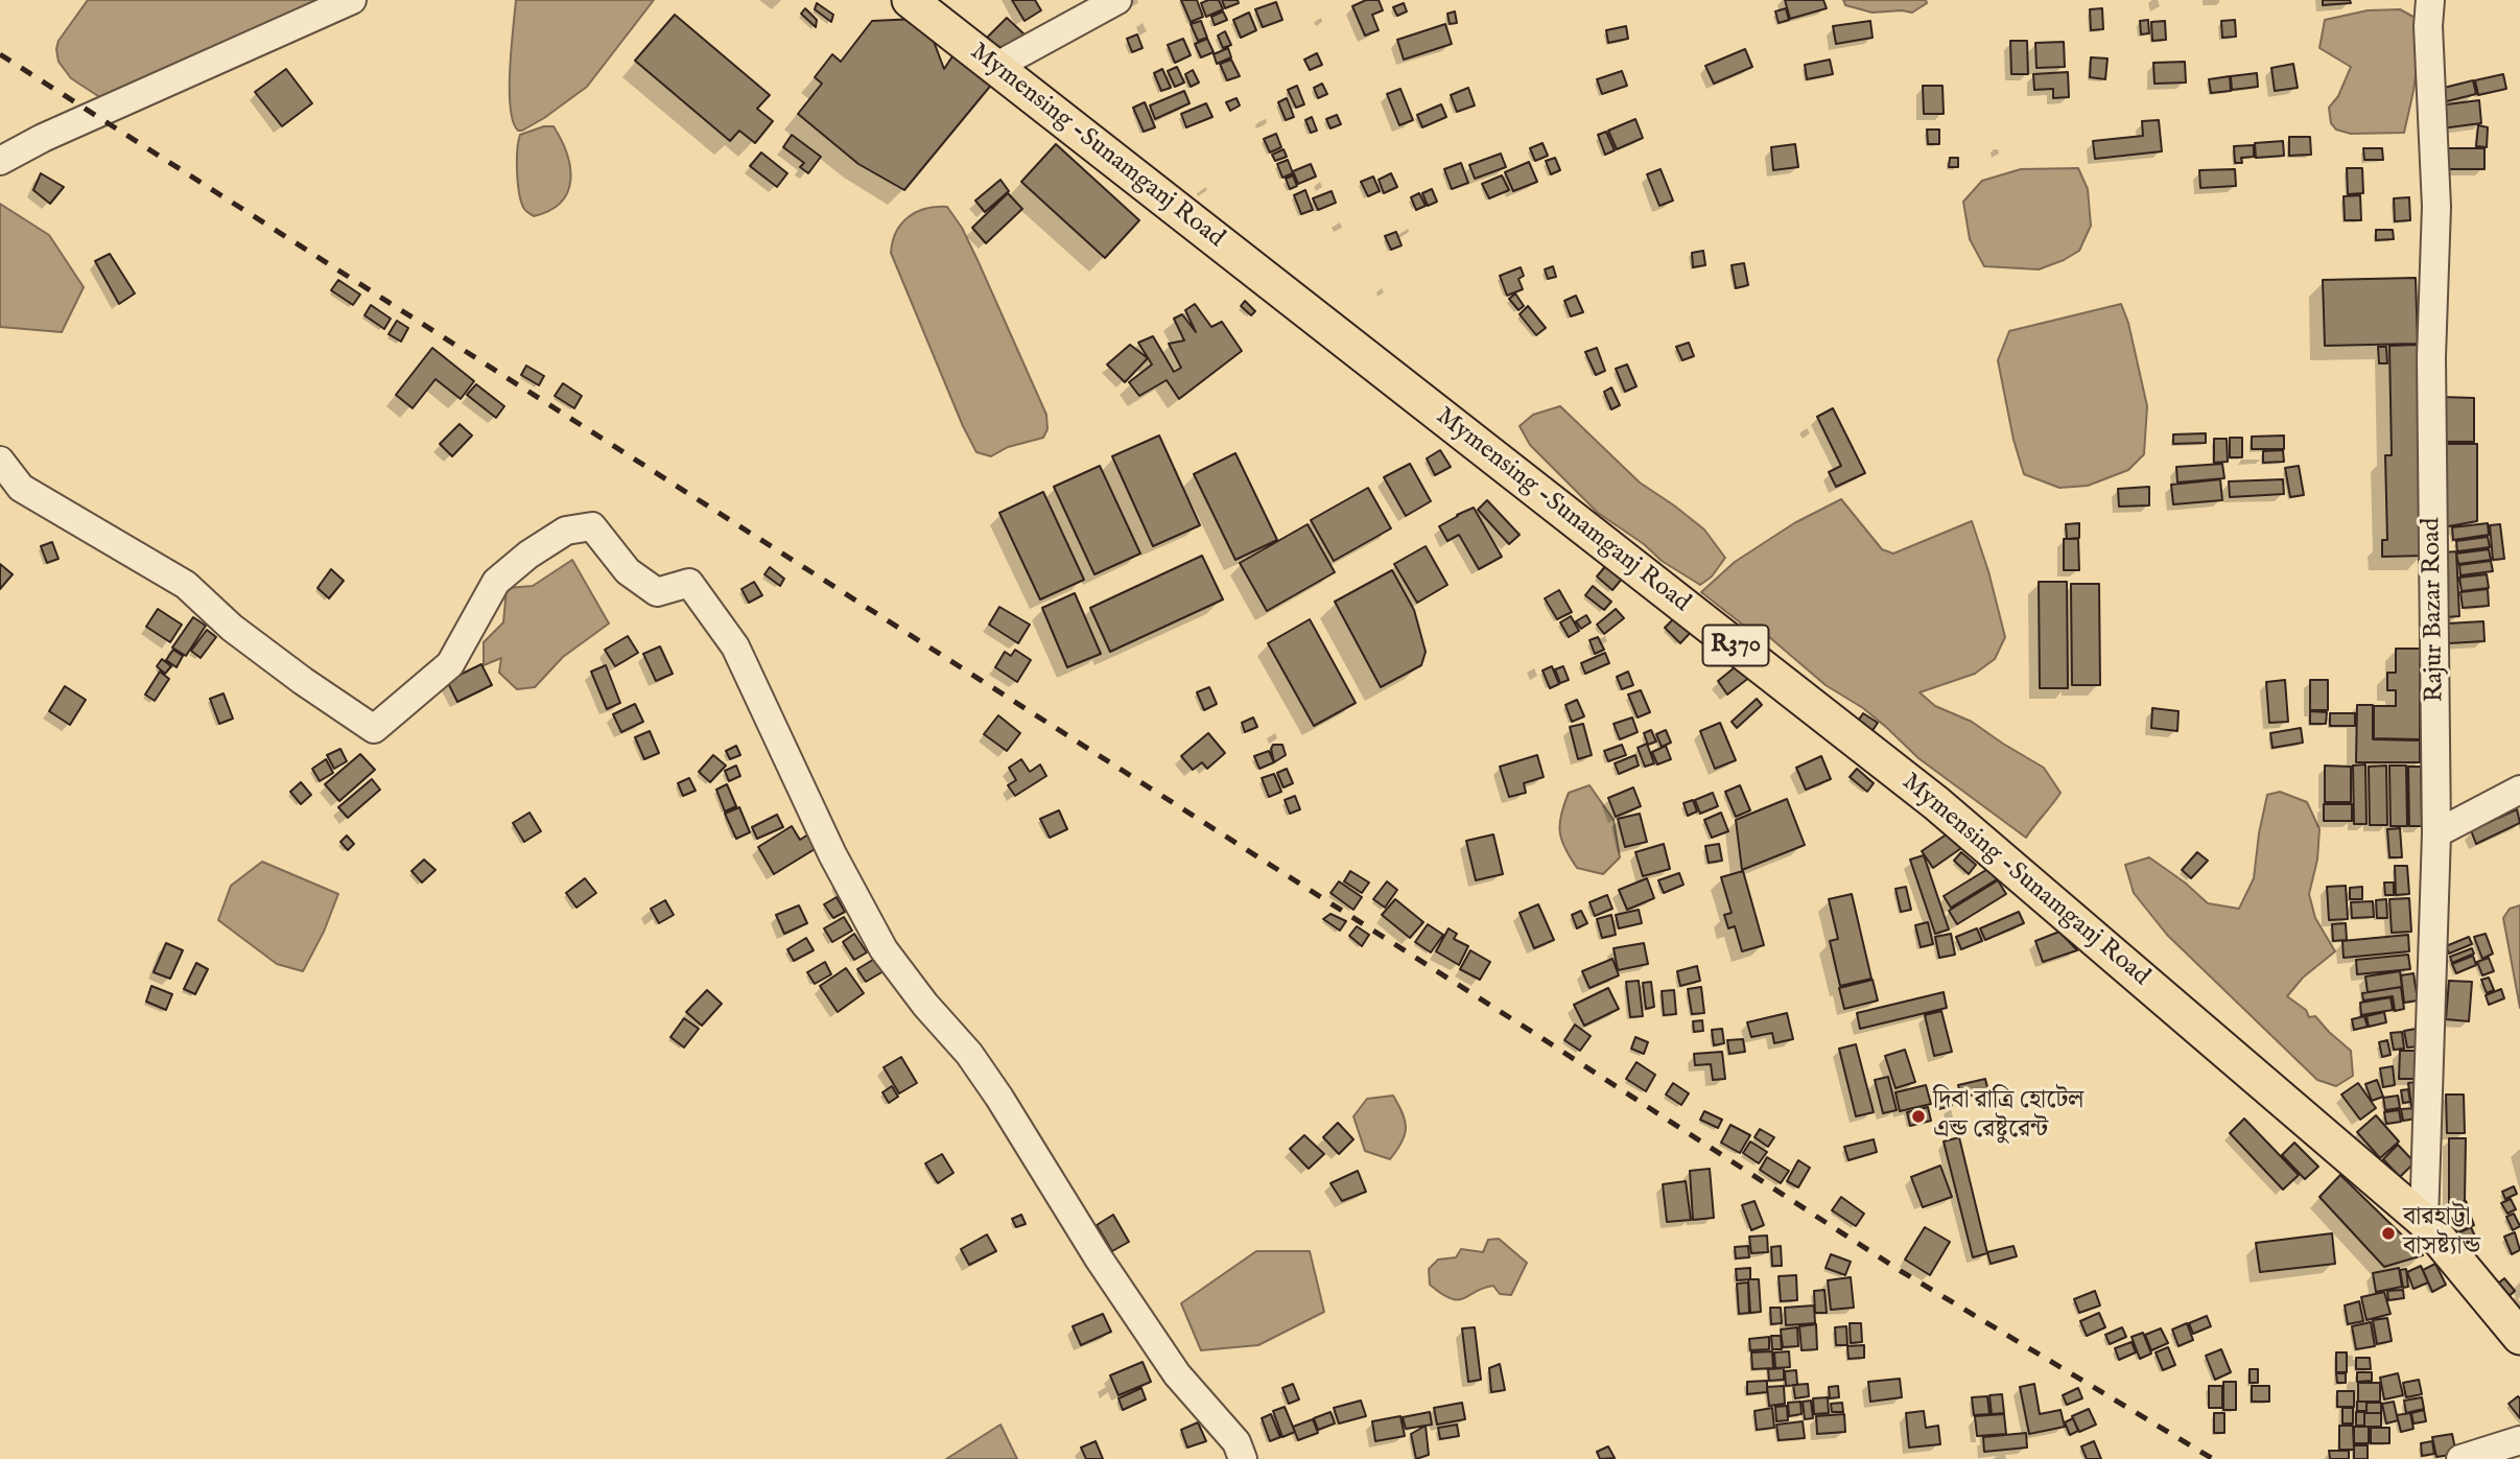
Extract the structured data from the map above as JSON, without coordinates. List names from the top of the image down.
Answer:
{
  "streets": {
    "main road": ["Mymensing -Sunamganj Road", "R370"],
    "street": ["Rajur Bazar Road"]
  },
  "crossings": [
    ["Mymensing -Sunamganj Road", "Rajur Bazar Road"]
  ],
  "places": ["দিবা রাত্রি হোটেল এন্ড রেষ্টুরেন্ট", "বারহাট্টা বাসষ্ট্যান্ড"]
}
